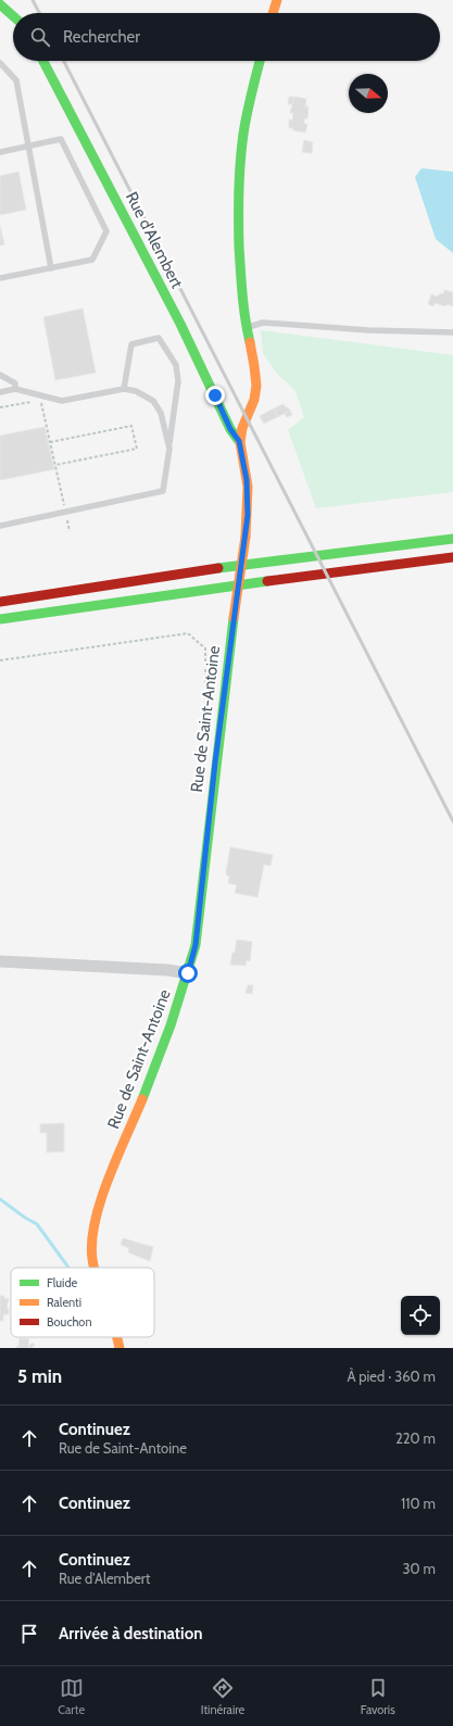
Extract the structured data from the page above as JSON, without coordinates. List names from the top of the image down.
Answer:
{
  "streets": {
    "main road": ["Rue d’Alembert", "Rue de Saint-Antoine"]
  },
  "crossings": [
    ["Rue d’Alembert", "Rue de Saint-Antoine"]
  ],
  "legend": ["Fluide", "Ralenti", "Bouchon"],
  "north": "right",
  "page": {
    "search": "Rechercher",
    "heading": ["5 min", "À pied · 360 m"],
    "list": [
      ["Continuez", "Rue de Saint-Antoine", "220 m"],
      ["Continuez", "110 m"],
      ["Continuez", "Rue d’Alembert", "30 m"],
      "Arrivée à destination"
    ],
    "nav": ["Carte", "Itinéraire", "Favoris"]
  }
}
